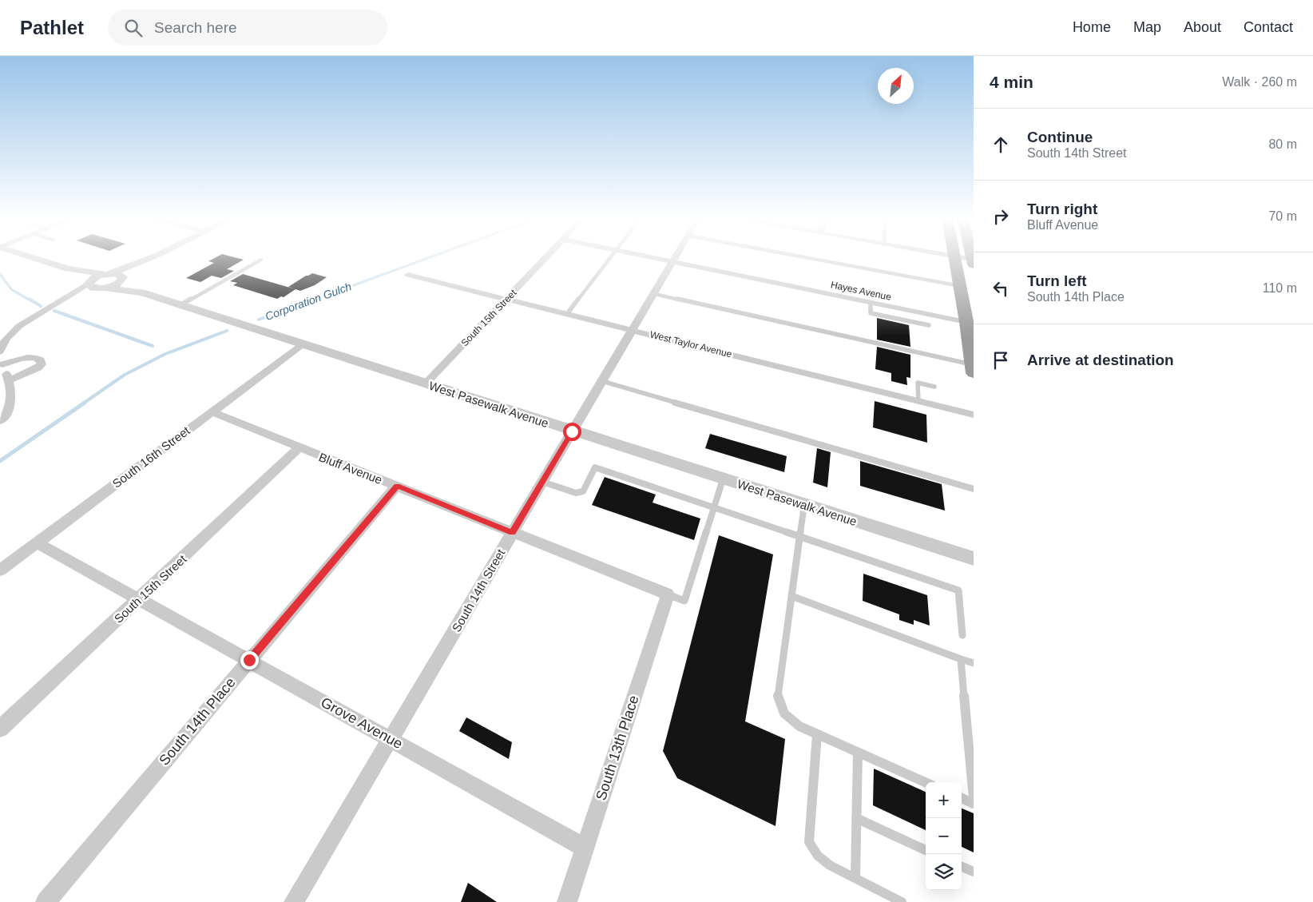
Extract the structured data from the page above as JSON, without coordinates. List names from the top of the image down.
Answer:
{
  "streets": {
    "street": [
      "Hayes Avenue",
      "South 15th Street",
      "West Taylor Avenue",
      "West Pasewalk Avenue",
      "South 16th Street",
      "Bluff Avenue",
      "South 14th Street",
      "South 14th Place",
      "Grove Avenue",
      "South 13th Place"
    ]
  },
  "crossings": [
    ["Hayes Avenue", "South 14th Street"],
    ["South 15th Street", "West Taylor Avenue"],
    ["South 15th Street", "West Pasewalk Avenue"],
    ["South 15th Street", "Bluff Avenue"],
    ["South 15th Street", "Grove Avenue"],
    ["West Taylor Avenue", "South 14th Street"],
    ["West Pasewalk Avenue", "South 16th Street"],
    ["West Pasewalk Avenue", "South 14th Street"],
    ["South 16th Street", "Bluff Avenue"],
    ["South 16th Street", "Grove Avenue"],
    ["Bluff Avenue", "South 14th Street"],
    ["Bluff Avenue", "South 14th Place"],
    ["Bluff Avenue", "South 13th Place"],
    ["South 14th Street", "Grove Avenue"],
    ["South 14th Place", "Grove Avenue"],
    ["Grove Avenue", "South 13th Place"]
  ],
  "water": ["Corporation Gulch"],
  "north": "top right",
  "page": {
    "header": "Pathlet",
    "search": "Search here",
    "nav": [
      "Home",
      "Map",
      "About",
      "Contact"
    ],
    "heading": ["4 min", "Walk · 260 m"],
    "list": [
      ["Continue", "South 14th Street", "80 m"],
      ["Turn right", "Bluff Avenue", "70 m"],
      ["Turn left", "South 14th Place", "110 m"],
      "Arrive at destination"
    ],
    "map_buttons": ["+", "−"]
  }
}
